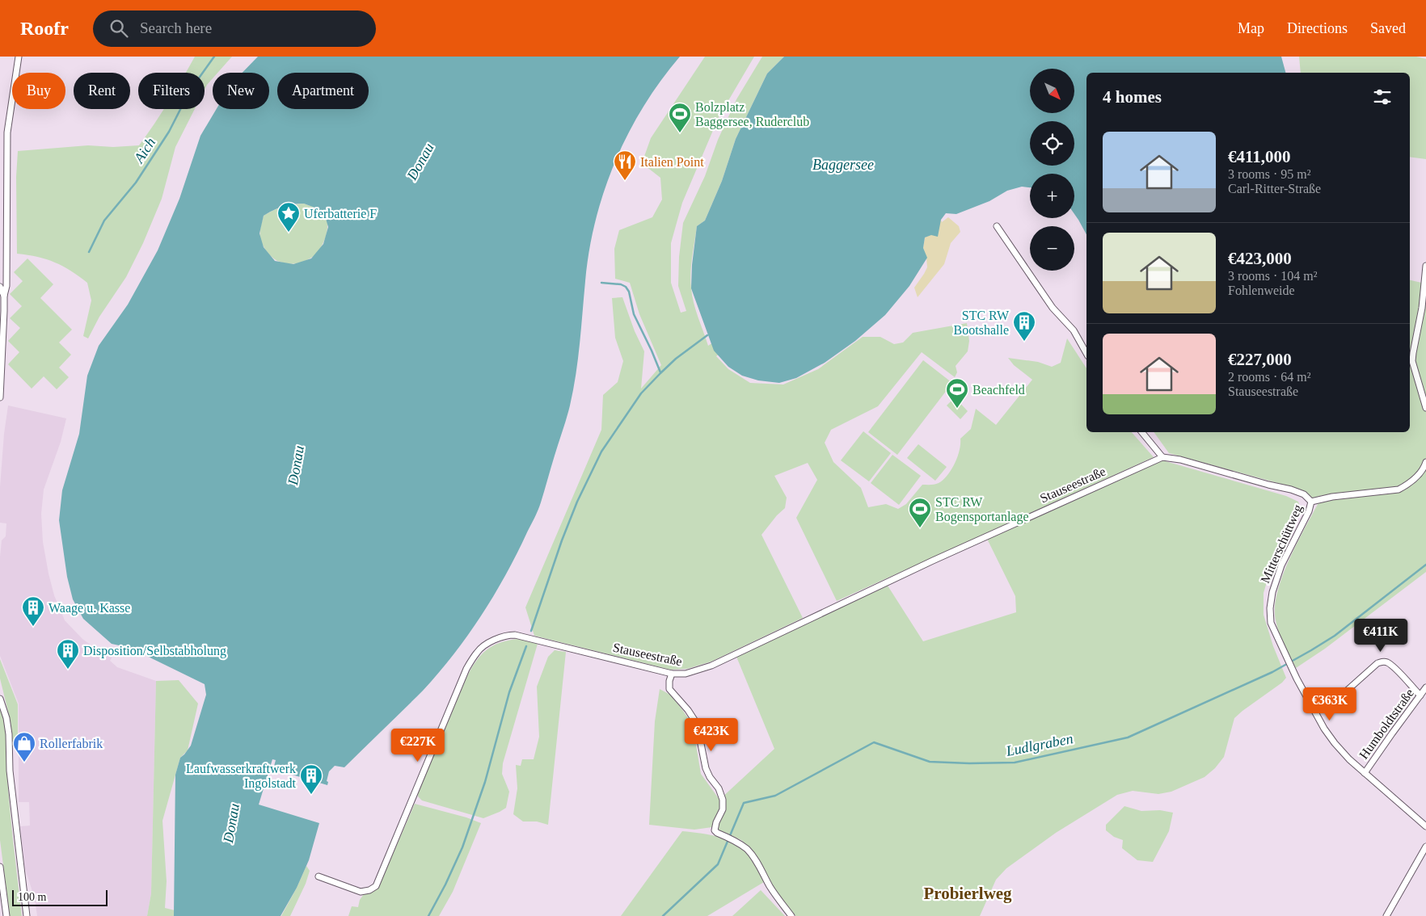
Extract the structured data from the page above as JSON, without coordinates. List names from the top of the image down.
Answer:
{
  "streets": {
    "street": ["Stauseestraße", "Mitterschüttweg", "Humboldtstraße"]
  },
  "crossings": [
    ["Stauseestraße", "Mitterschüttweg"],
    ["Mitterschüttweg", "Humboldtstraße"]
  ],
  "districts": ["Probierlweg"],
  "water": [
    "Aich",
    "Donau",
    "Baggersee",
    "Ludlgraben"
  ],
  "places": {
    "sports": ["Bolzplatz Baggersee, Ruderclub", "Beachfeld", "STC RW Bogensportanlage"],
    "restaurant": ["Italien Point"],
    "place": ["Uferbatterie F"],
    "building": [
      "STC RW Bootshalle",
      "Waage u. Kasse",
      "Disposition/Selbstabholung",
      "Laufwasserkraftwerk Ingolstadt"
    ],
    "shop": ["Rollerfabrik"]
  },
  "scale_bar": "100 m",
  "north": "bottom right",
  "page": {
    "header": "Roofr",
    "search": "Search here",
    "nav": ["Map", "Directions", "Saved"],
    "map_buttons": ["+", "−"],
    "chip": [
      "Buy",
      "Rent",
      "Filters",
      "New",
      "Apartment"
    ],
    "heading": "4 homes",
    "list": [
      {
        "name": "€411,000",
        "note": "3 rooms · 95 m² · Carl-Ritter-Straße"
      },
      {
        "name": "€423,000",
        "note": "3 rooms · 104 m² · Fohlenweide"
      },
      {
        "name": "€227,000",
        "note": "2 rooms · 64 m² · Stauseestraße"
      }
    ],
    "price": [
      "€411K",
      "€363K",
      "€423K",
      "€227K"
    ],
    "scale": "100 m"
  }
}
